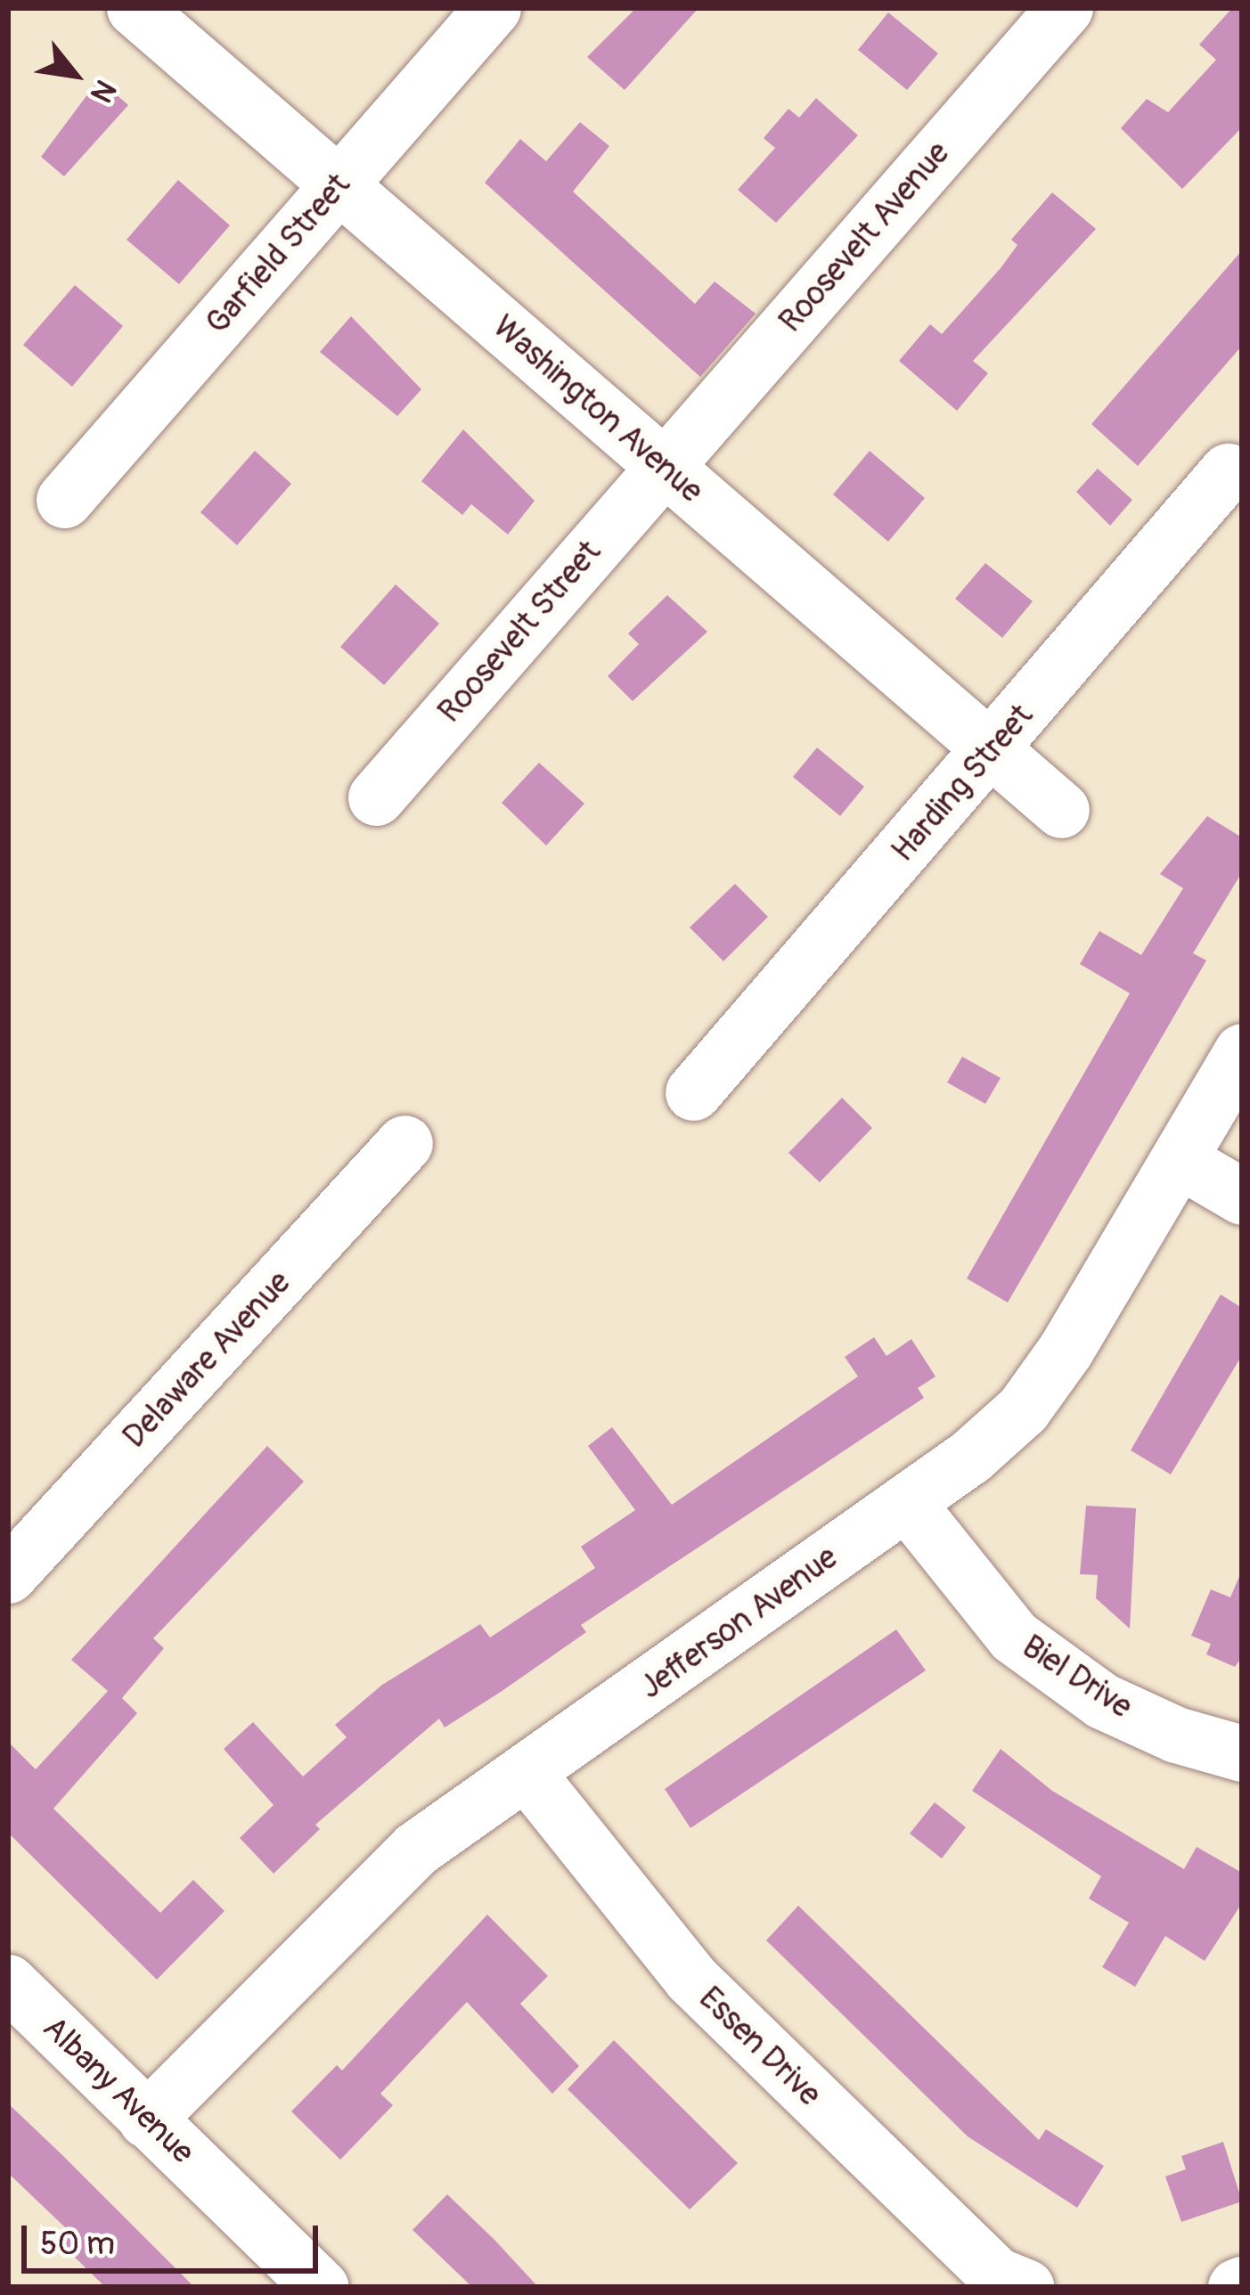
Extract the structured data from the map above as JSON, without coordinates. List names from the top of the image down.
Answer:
{
  "streets": {
    "street": [
      "Roosevelt Avenue",
      "Garfield Street",
      "Washington Avenue",
      "Roosevelt Street",
      "Harding Street",
      "Delaware Avenue",
      "Jefferson Avenue",
      "Biel Drive",
      "Essen Drive",
      "Albany Avenue"
    ]
  },
  "crossings": [
    ["Roosevelt Avenue", "Washington Avenue"],
    ["Roosevelt Avenue", "Roosevelt Street"],
    ["Garfield Street", "Washington Avenue"],
    ["Washington Avenue", "Roosevelt Street"],
    ["Washington Avenue", "Harding Street"],
    ["Jefferson Avenue", "Biel Drive"],
    ["Jefferson Avenue", "Essen Drive"],
    ["Jefferson Avenue", "Albany Avenue"]
  ],
  "scale_bar": "50 m",
  "north": "bottom right"
}
